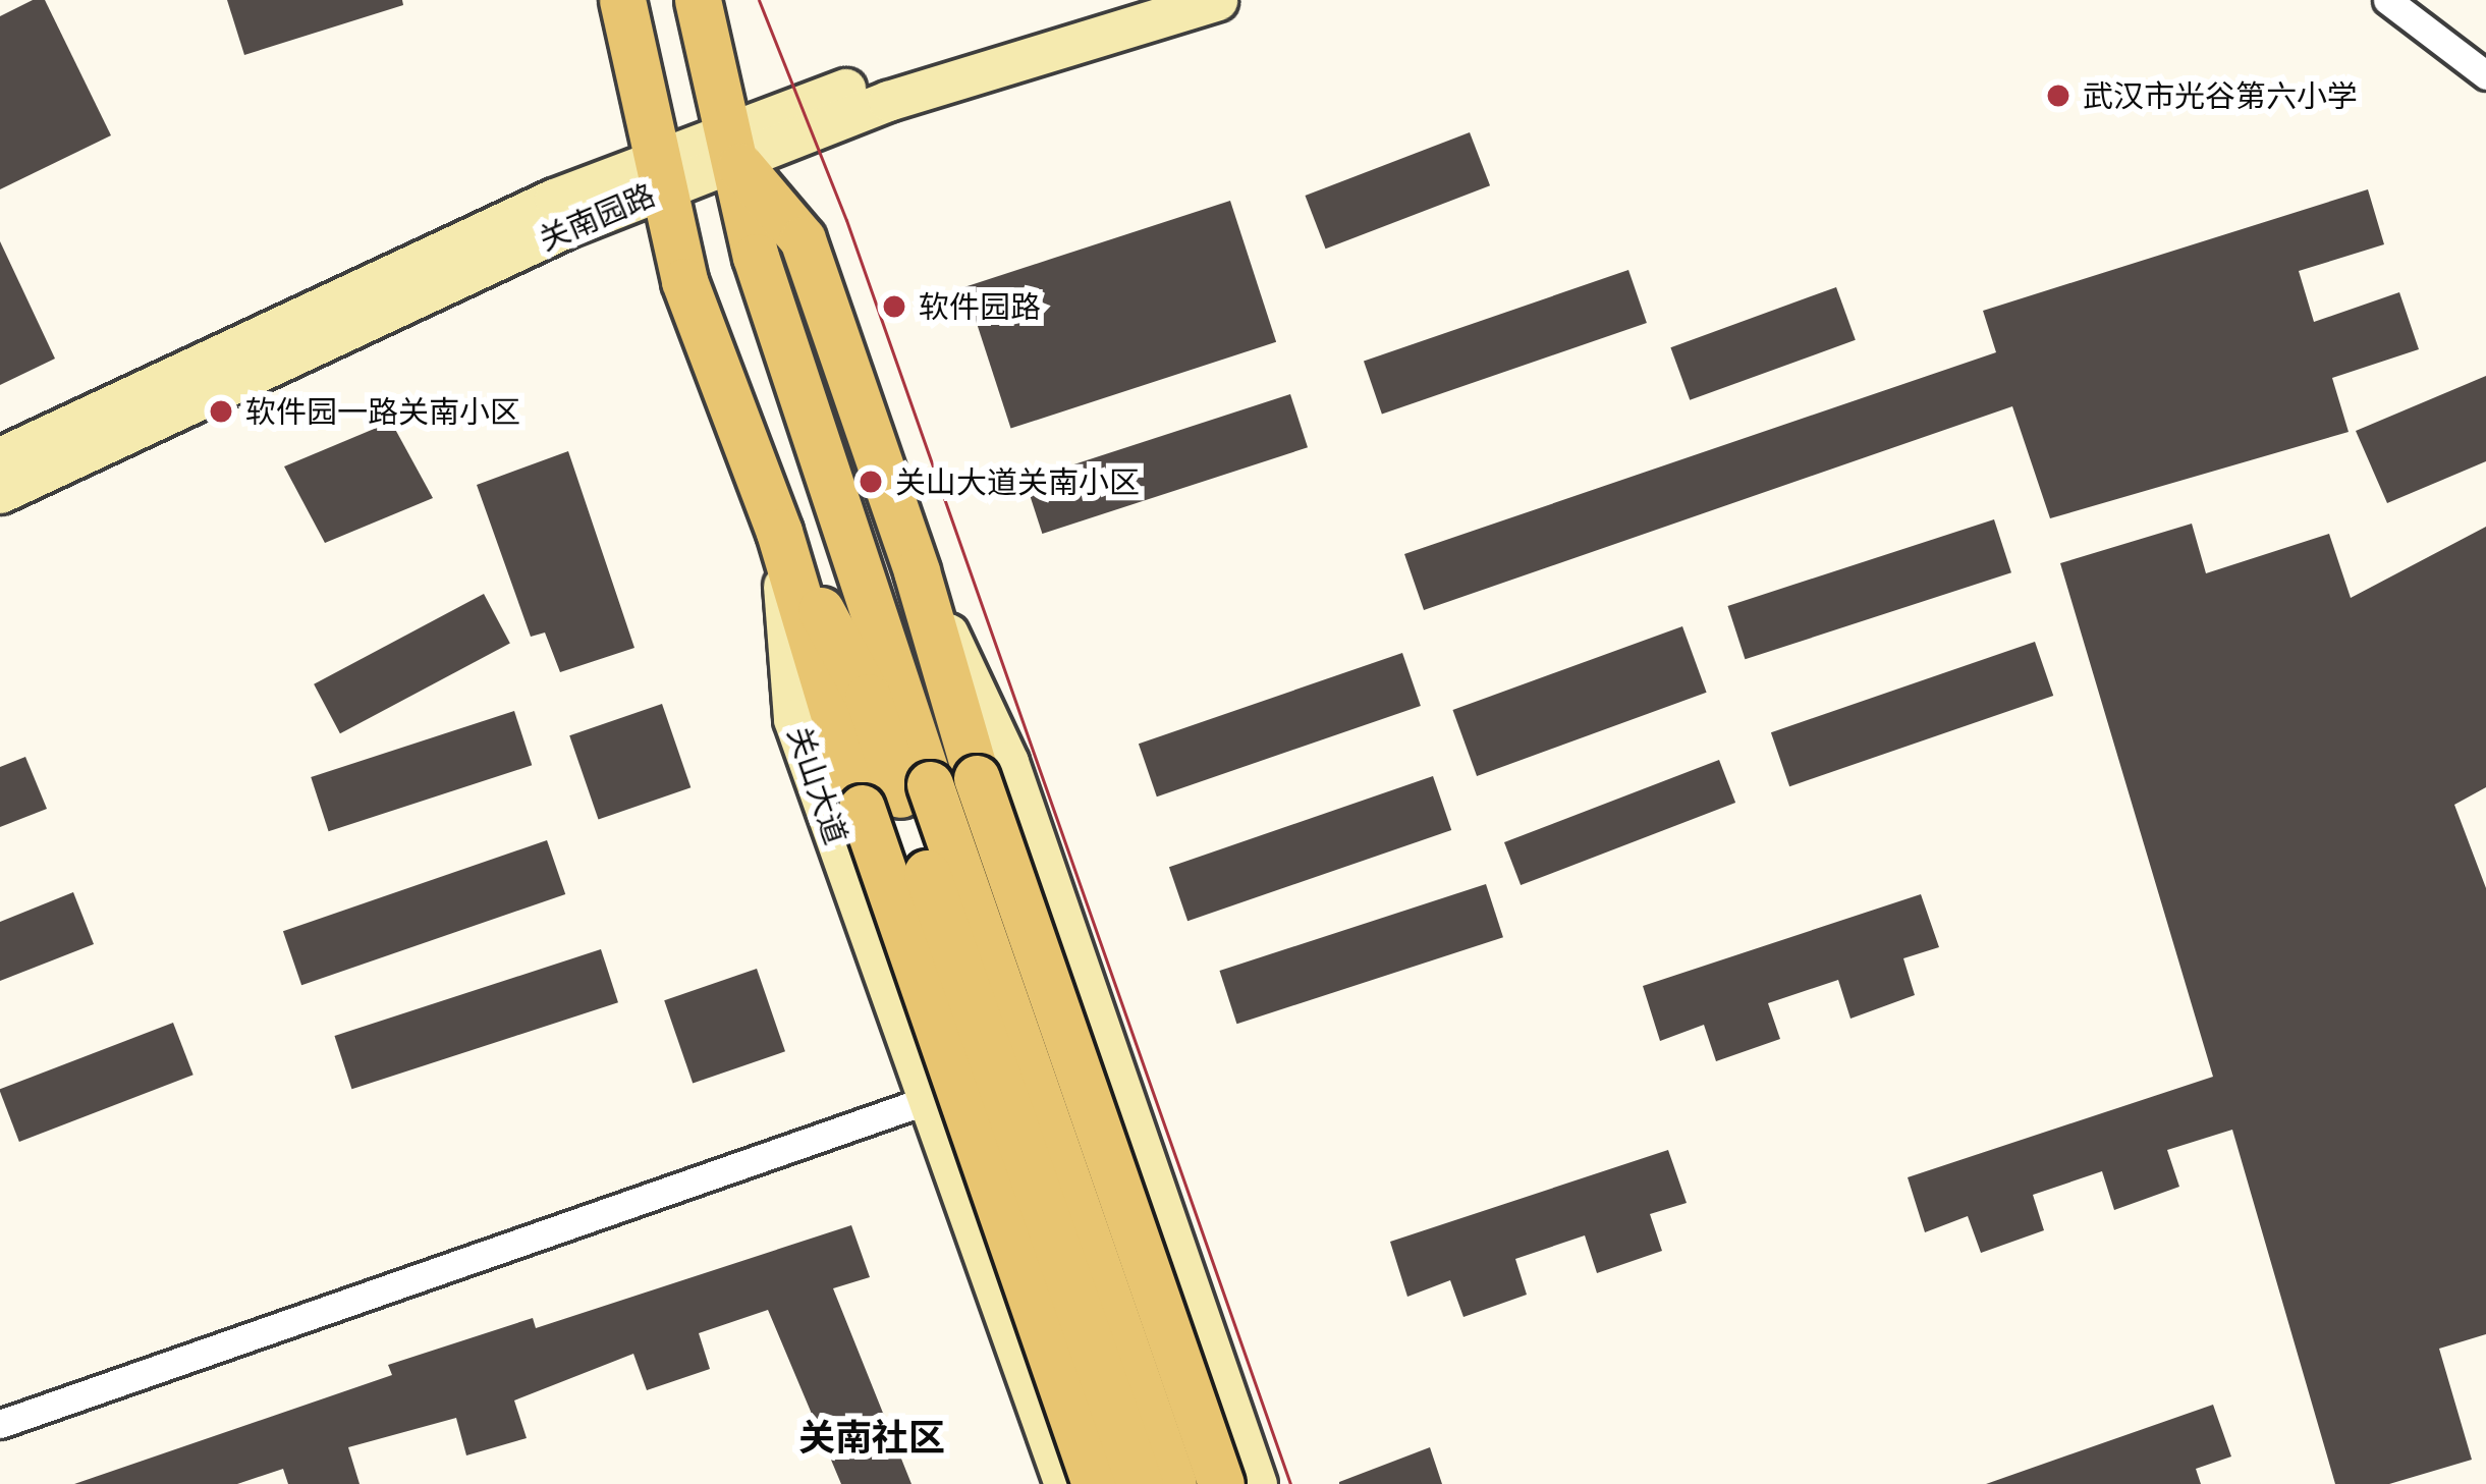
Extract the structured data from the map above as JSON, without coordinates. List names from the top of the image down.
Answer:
{
  "streets": {
    "main road": ["关南园路", "关山大道"]
  },
  "crossings": [
    ["关南园路", "关山大道"]
  ],
  "districts": ["关南社区"],
  "places": [
    "武汉市光谷第六小学",
    "软件园路",
    "软件园一路关南小区",
    "关山大道关南小区"
  ]
}
